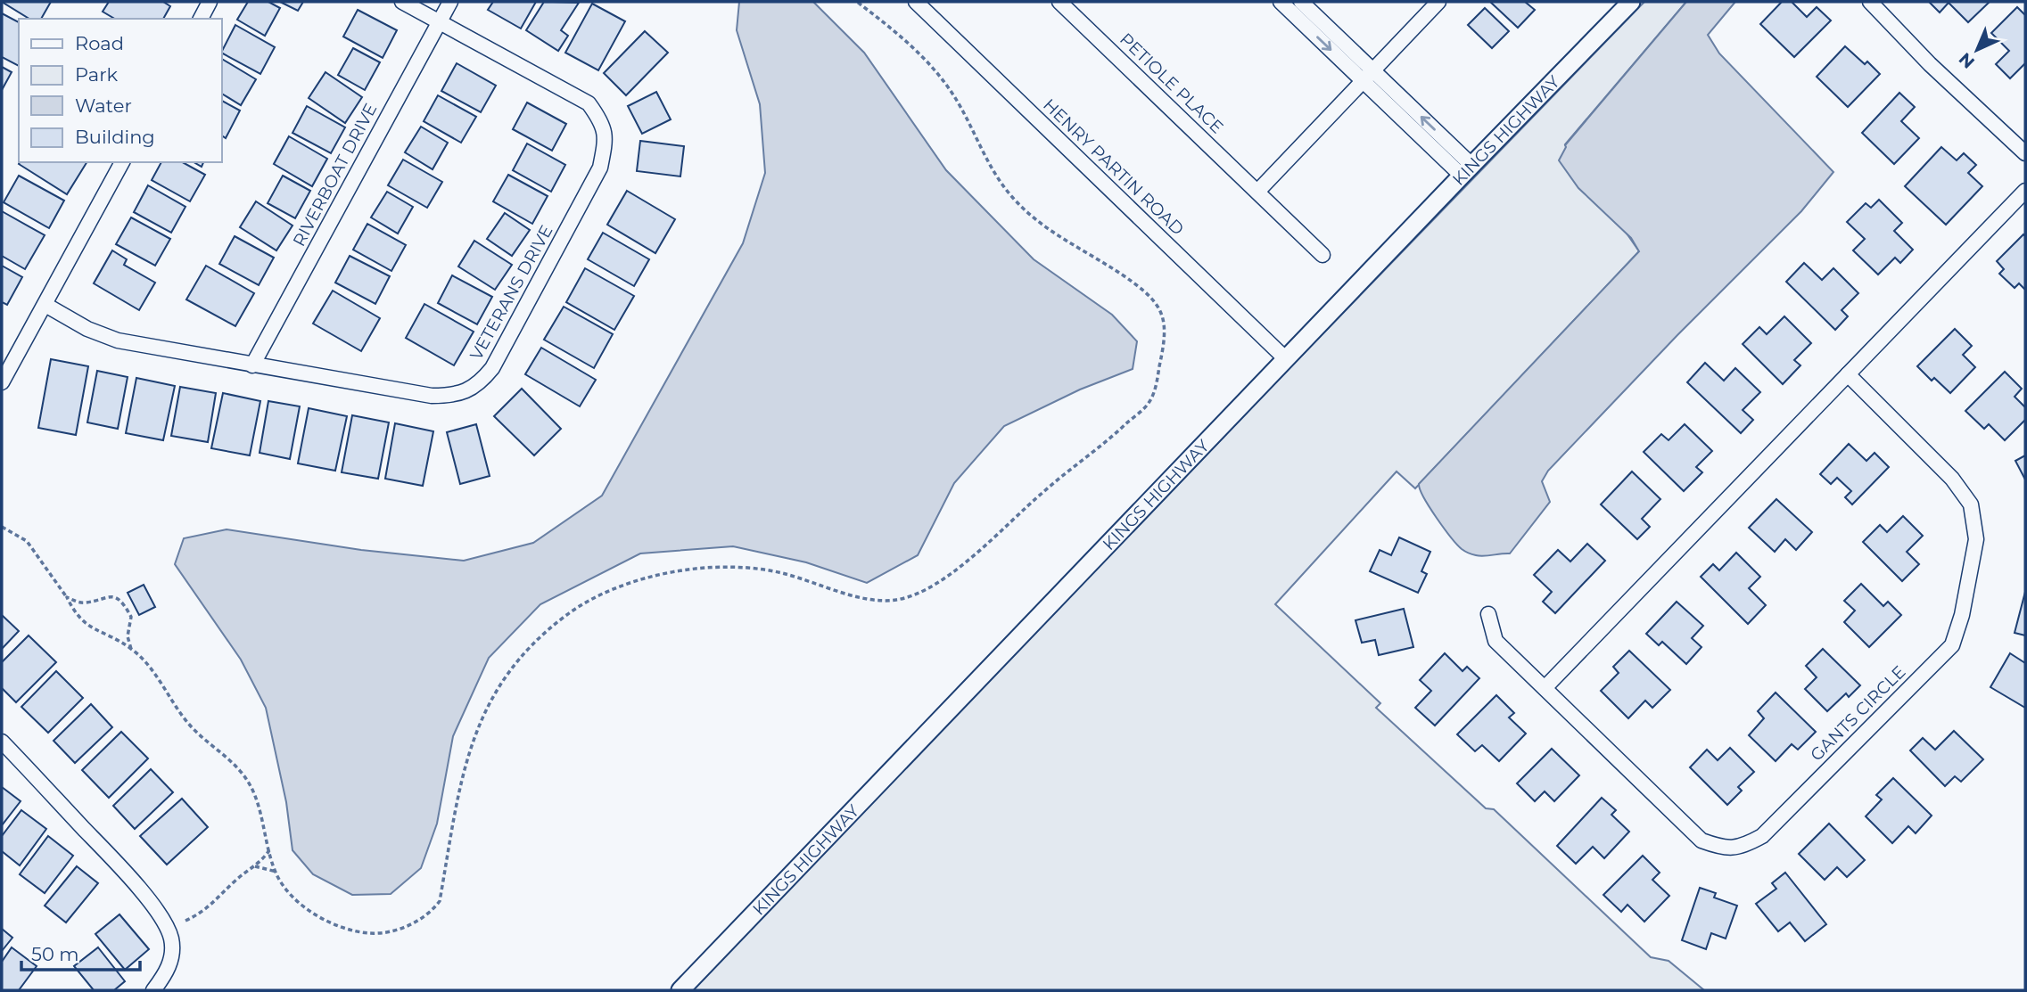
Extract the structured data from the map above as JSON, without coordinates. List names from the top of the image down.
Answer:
{
  "streets": {
    "street": [
      "PETIOLE PLACE",
      "KINGS HIGHWAY",
      "HENRY PARTIN ROAD",
      "RIVERBOAT DRIVE",
      "VETERANS DRIVE",
      "GANTS CIRCLE"
    ]
  },
  "crossings": [
    ["KINGS HIGHWAY", "HENRY PARTIN ROAD"],
    ["RIVERBOAT DRIVE", "VETERANS DRIVE"]
  ],
  "legend": [
    "Road",
    "Park",
    "Water",
    "Building"
  ],
  "scale_bar": "50 m",
  "north": "bottom left"
}
